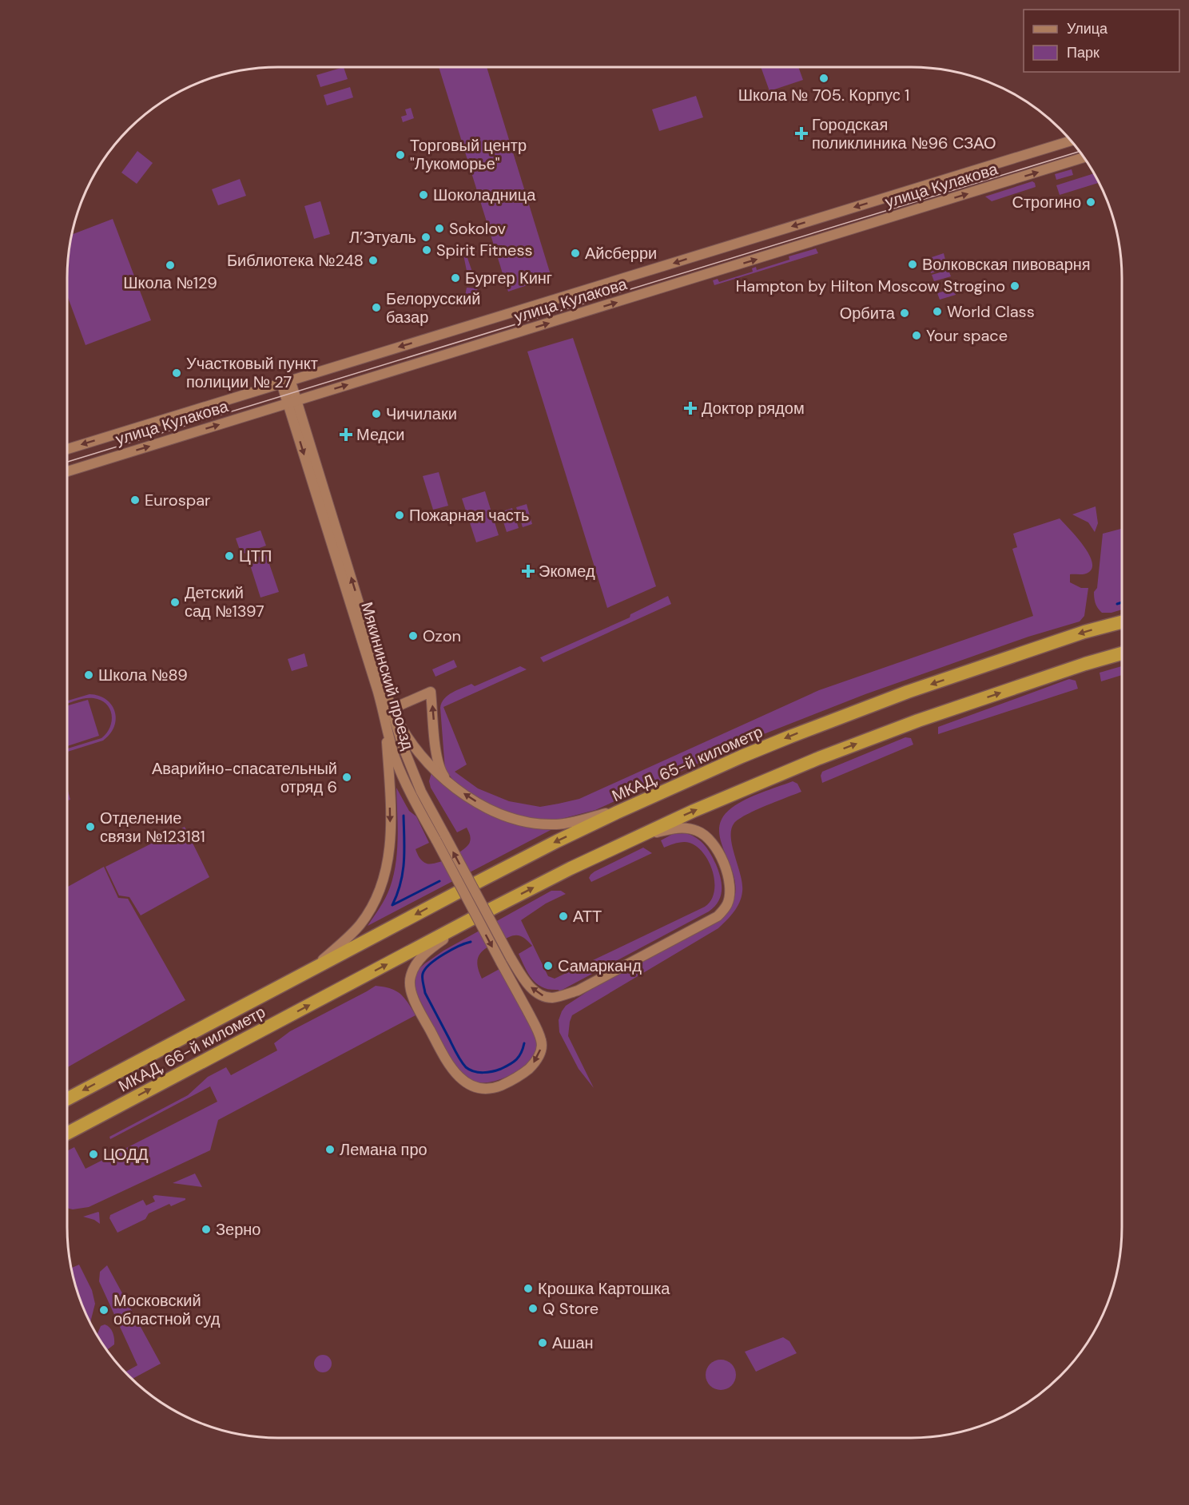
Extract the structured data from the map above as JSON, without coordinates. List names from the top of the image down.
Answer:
{
  "streets": {
    "highway": ["МКАД, 65-й километр", "МКАД, 66-й километр"],
    "main road": ["улица Кулакова", "Мякининский проезд"]
  },
  "crossings": [
    ["улица Кулакова", "Мякининский проезд"],
    ["Мякининский проезд", "МКАД, 66-й километр"],
    ["МКАД, 65-й километр", "МКАД, 66-й километр"]
  ],
  "places": {
    "other": [
      "Школа № 705. Корпус 1",
      "Торговый центр \"Лукоморье\"",
      "Шоколадница",
      "Строгино",
      "Sokolov",
      "Л’Этуаль",
      "Spirit Fitness",
      "Айсберри",
      "Библиотека №248",
      "Волковская пивоварня",
      "Школа №129",
      "Бургер Кинг",
      "Hampton by Hilton Moscow Strogino",
      "Белорусский базар",
      "World Class",
      "Орбита",
      "Your space",
      "Участковый пункт полиции № 27",
      "Чичилаки",
      "Eurospar",
      "Пожарная часть",
      "ЦТП",
      "Детский сад №1397",
      "Ozon",
      "Школа №89",
      "Аварийно-спасательный отряд 6",
      "Отделение связи №123181",
      "АТТ",
      "Самарканд",
      "Лемана про",
      "ЦОДД",
      "Зерно",
      "Крошка Картошка",
      "Q Store",
      "Московский областной суд",
      "Ашан"
    ],
    "health": [
      "Городская поликлиника №96 СЗАО",
      "Доктор рядом",
      "Медси",
      "Экомед"
    ]
  },
  "legend": ["Улица", "Парк"]
}
